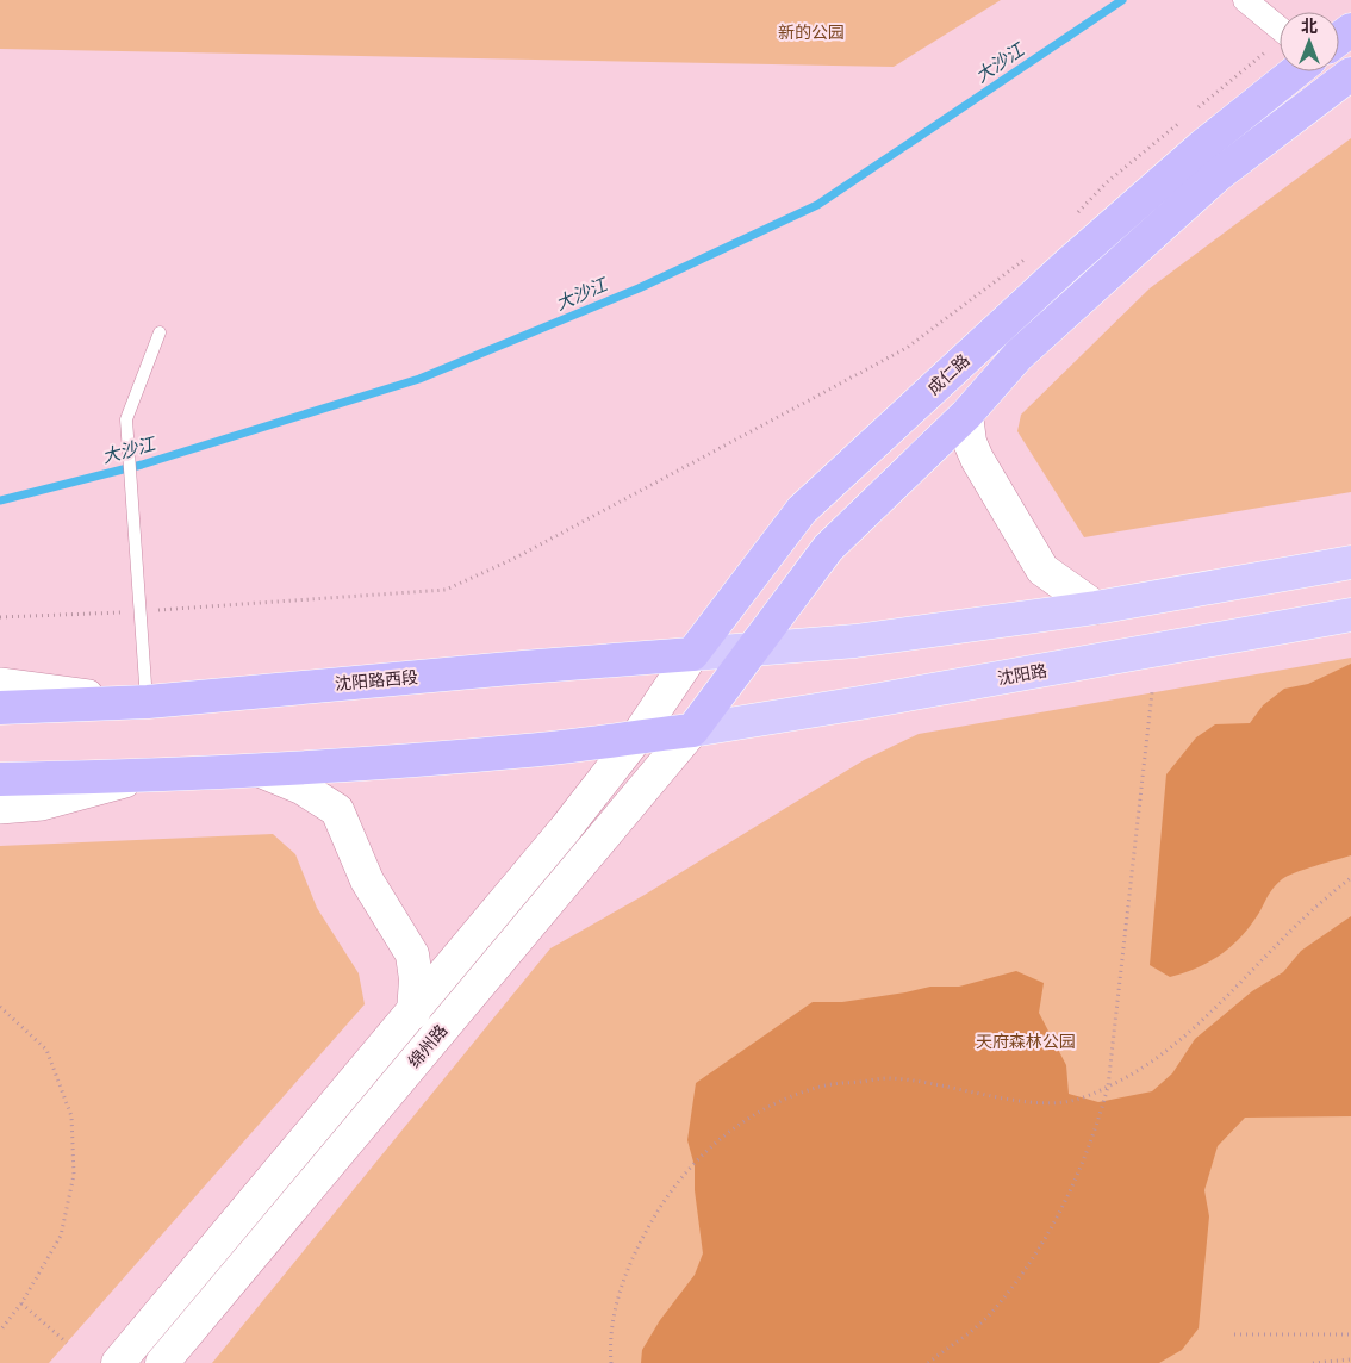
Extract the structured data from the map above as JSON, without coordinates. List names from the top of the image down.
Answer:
{
  "streets": {
    "highway": ["成仁路", "沈阳路西段"],
    "main road": ["沈阳路", "绵州路"]
  },
  "crossings": [
    ["成仁路", "沈阳路西段"],
    ["成仁路", "绵州路"],
    ["沈阳路", "绵州路"]
  ],
  "water": ["大沙江"],
  "parks": ["新的公园", "天府森林公园"],
  "north": "top"
}
